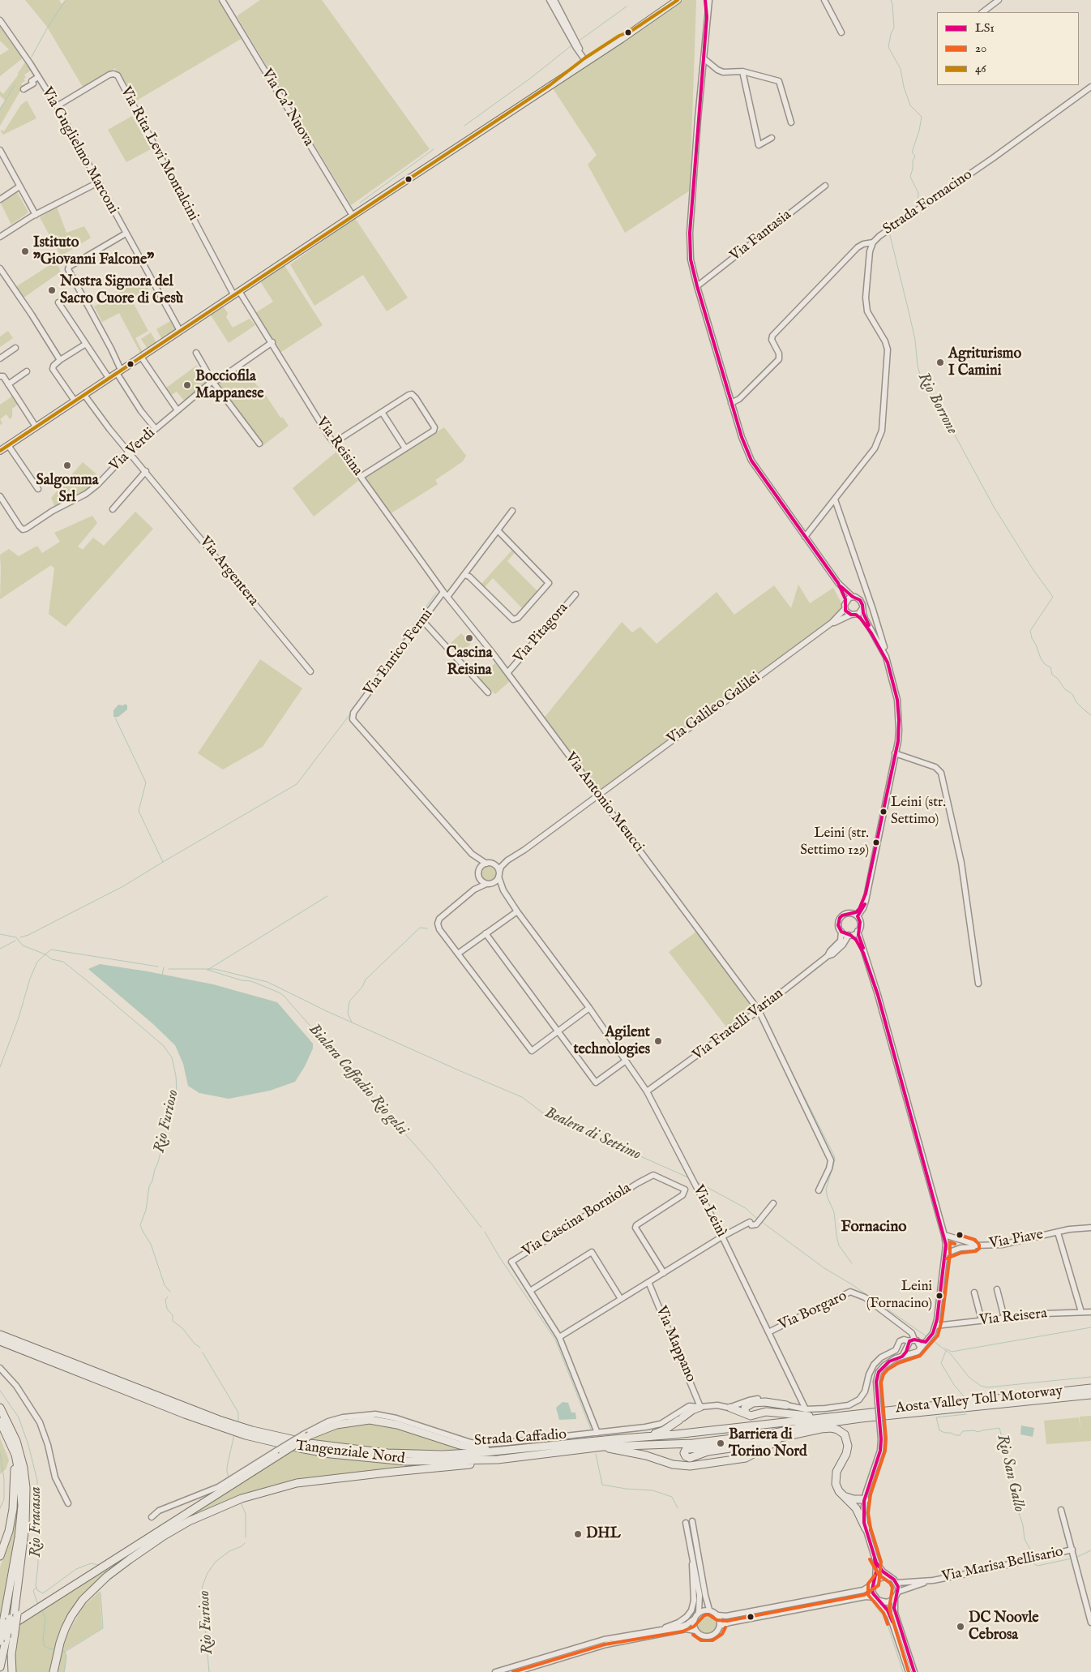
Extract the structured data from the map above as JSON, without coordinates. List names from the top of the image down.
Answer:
{
  "streets": {
    "highway": ["Aosta Valley Toll Motorway", "Tangenziale Nord"],
    "street": [
      "Via Ca' Nuova",
      "Via Guglielmo Marconi",
      "Via Rita Levi Montalcini",
      "Strada Fornacino",
      "Via Fantasia",
      "Via Reisina",
      "Via Verdi",
      "Via Argentera",
      "Via Pitagora",
      "Via Enrico Fermi",
      "Via Galileo Galilei",
      "Via Antonio Meucci",
      "Via Fratelli Varian",
      "Via Leinì",
      "Via Cascina Borniola",
      "Via Piave",
      "Via Borgaro",
      "Via Reisera",
      "Via Mappano",
      "Strada Caffadio",
      "Via Marisa Bellisario"
    ]
  },
  "crossings": [
    ["Via Guglielmo Marconi", "Via Rita Levi Montalcini"],
    ["Via Rita Levi Montalcini", "Via Reisina"],
    ["Via Reisina", "Via Verdi"],
    ["Via Reisina", "Via Enrico Fermi"],
    ["Via Reisina", "Via Antonio Meucci"],
    ["Via Verdi", "Via Argentera"],
    ["Via Pitagora", "Via Antonio Meucci"],
    ["Via Galileo Galilei", "Via Antonio Meucci"],
    ["Via Antonio Meucci", "Via Fratelli Varian"],
    ["Via Fratelli Varian", "Via Leinì"],
    ["Via Leinì", "Via Borgaro"],
    ["Via Leinì", "Strada Caffadio"],
    ["Via Cascina Borniola", "Strada Caffadio"],
    ["Via Mappano", "Strada Caffadio"],
    ["Aosta Valley Toll Motorway", "Tangenziale Nord"]
  ],
  "districts": ["Fornacino"],
  "water": [
    "Rio Borrone",
    "Bialera Caffadio Rio gelsi",
    "Rio Furioso",
    "Bealera di Settimo",
    "Rio San Gallo",
    "Rio Fracassa"
  ],
  "places": [
    "Istituto \"Giovanni Falcone\"",
    "Nostra Signora del Sacro Cuore di Gesù",
    "Agriturismo I Camini",
    "Bocciofila Mappanese",
    "Salgomma Srl",
    "Cascina Reisina",
    "Leini (str. Settimo)",
    "Leini (str. Settimo 129)",
    "Agilent technologies",
    "Leini (Fornacino)",
    "Barriera di Torino Nord",
    "DHL",
    "DC Noovle Cebrosa"
  ],
  "lines": ["transit line LS1", "transit line 46", "transit line 20"],
  "legend": ["LS1", "20", "46"]
}
